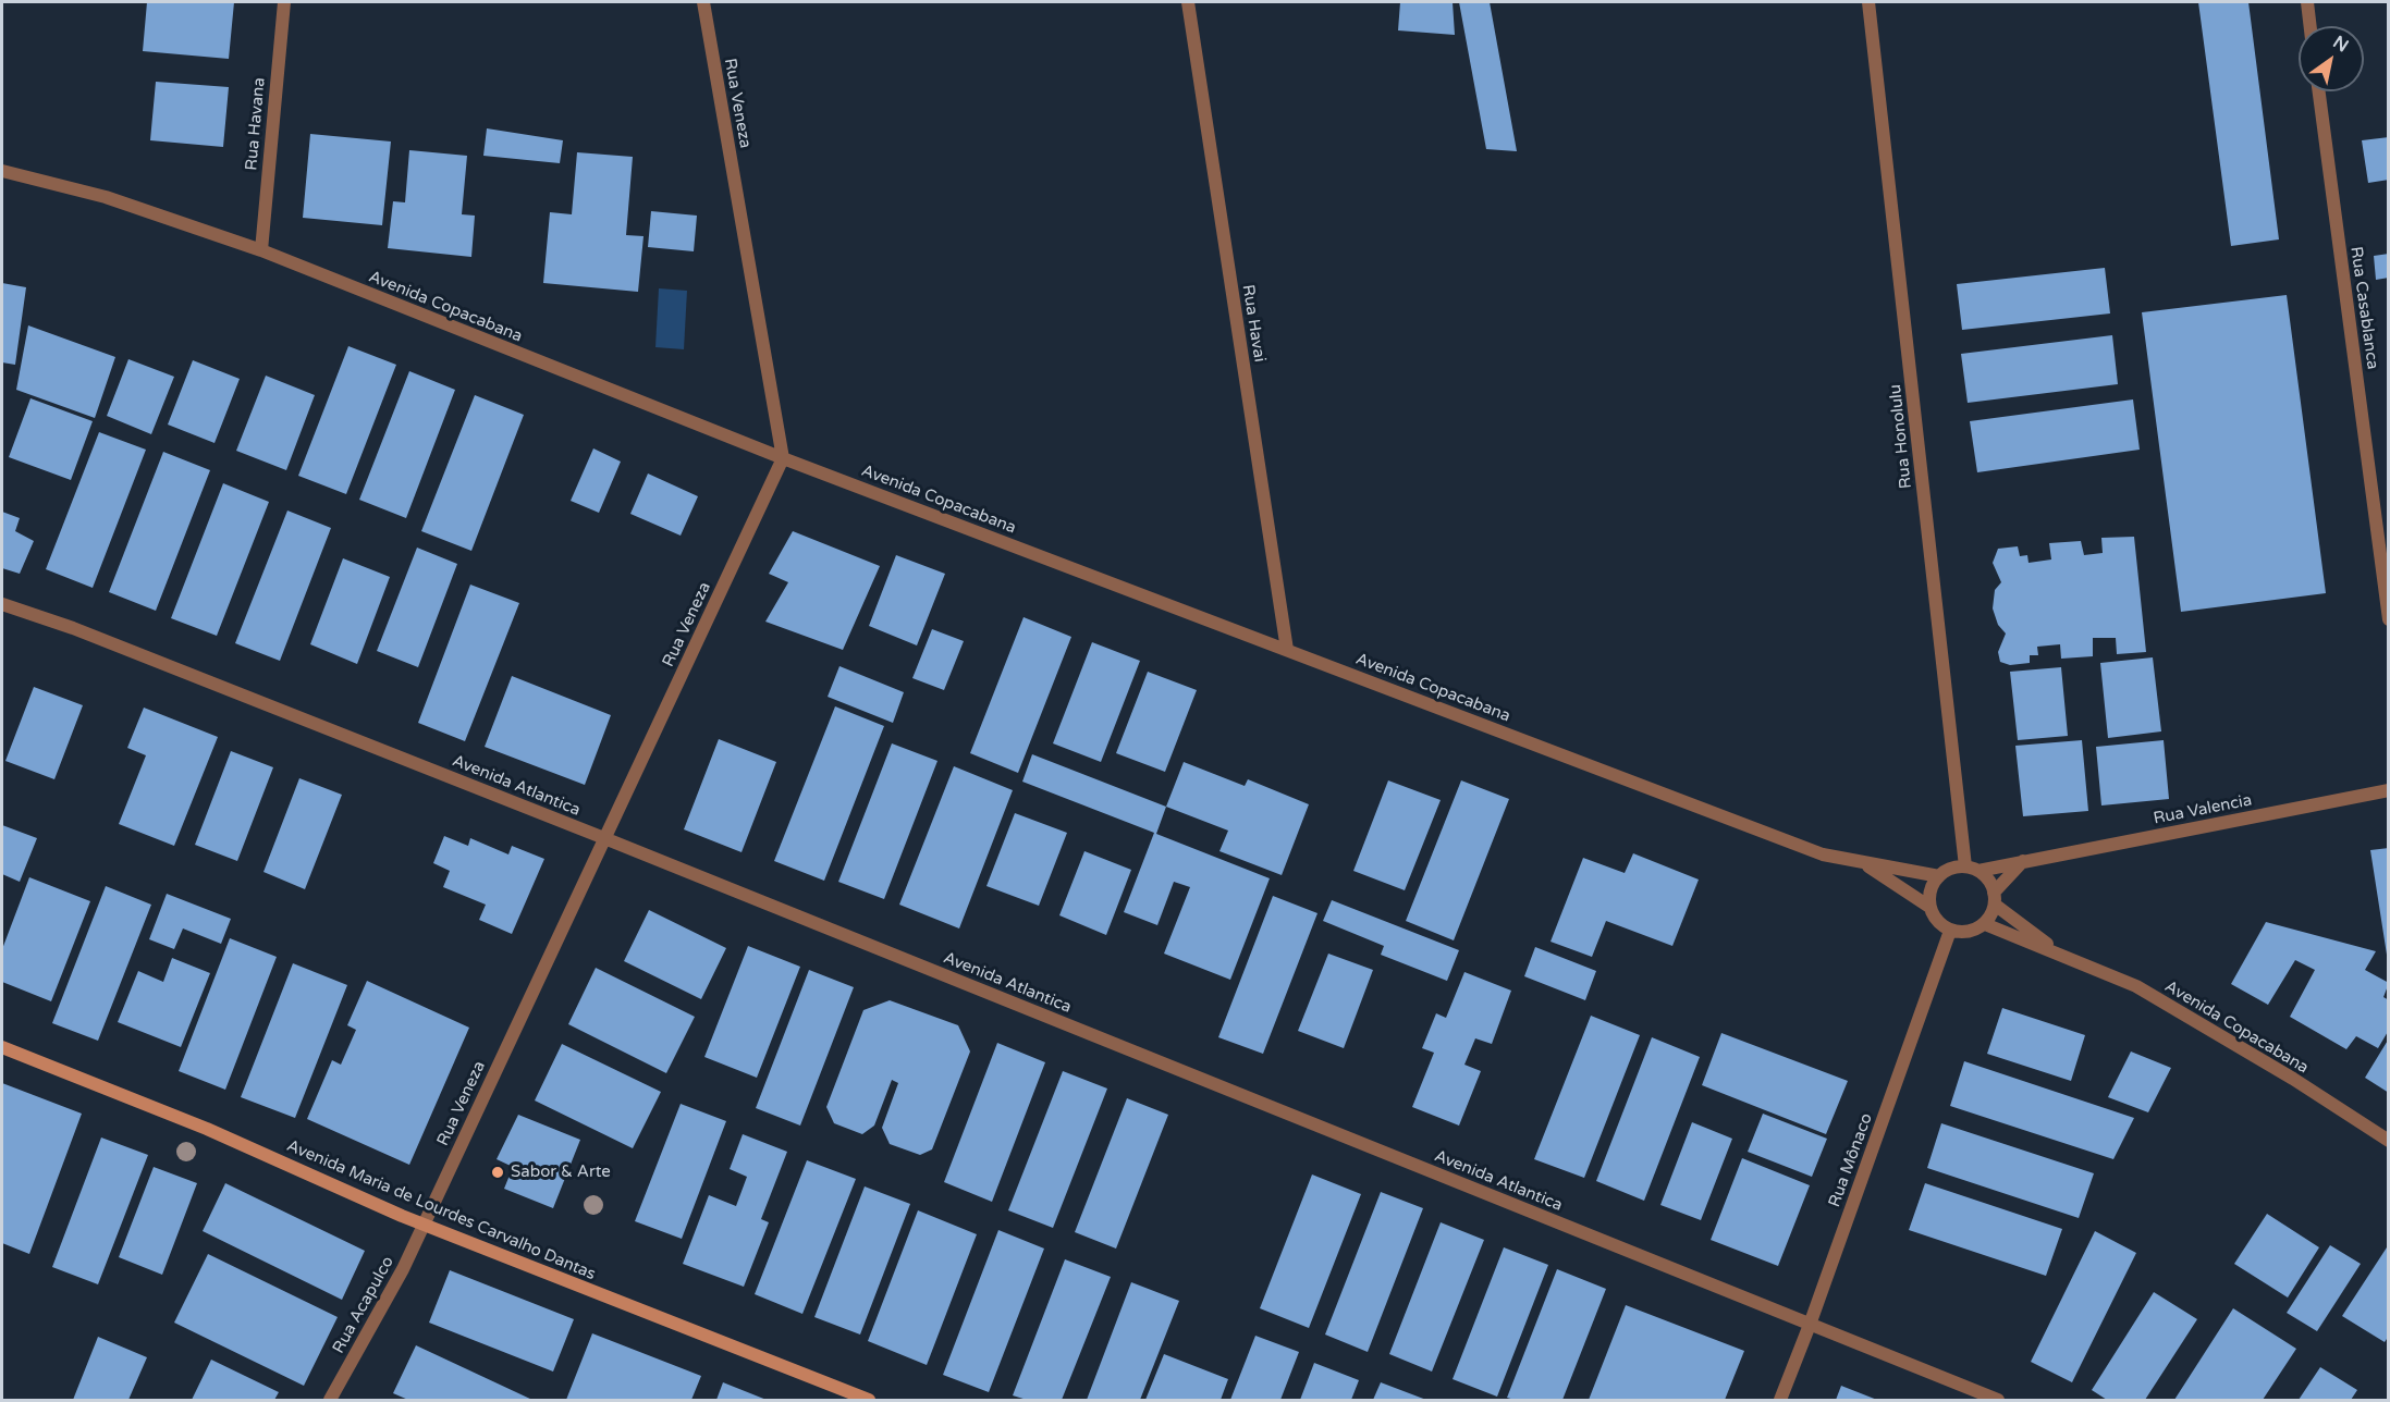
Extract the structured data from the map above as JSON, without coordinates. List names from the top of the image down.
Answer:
{
  "streets": {
    "street": [
      "Rua Veneza",
      "Rua Havana",
      "Avenida Copacabana",
      "Rua Casablanca",
      "Rua Havai",
      "Rua Honolulu",
      "Avenida Atlantica",
      "Rua Valencia",
      "Rua Mônaco",
      "Avenida Maria de Lourdes Carvalho Dantas",
      "Rua Acapulco"
    ]
  },
  "crossings": [
    ["Rua Veneza", "Avenida Copacabana"],
    ["Rua Veneza", "Avenida Atlantica"],
    ["Rua Veneza", "Avenida Maria de Lourdes Carvalho Dantas"],
    ["Rua Veneza", "Rua Acapulco"],
    ["Rua Havana", "Avenida Copacabana"],
    ["Avenida Copacabana", "Rua Havai"],
    ["Avenida Copacabana", "Rua Honolulu"],
    ["Avenida Copacabana", "Rua Valencia"],
    ["Avenida Copacabana", "Rua Mônaco"],
    ["Rua Honolulu", "Rua Valencia"],
    ["Rua Honolulu", "Rua Mônaco"],
    ["Avenida Atlantica", "Rua Mônaco"],
    ["Rua Valencia", "Rua Mônaco"],
    ["Avenida Maria de Lourdes Carvalho Dantas", "Rua Acapulco"]
  ],
  "places": ["Sabor & Arte"],
  "north": "top right"
}
